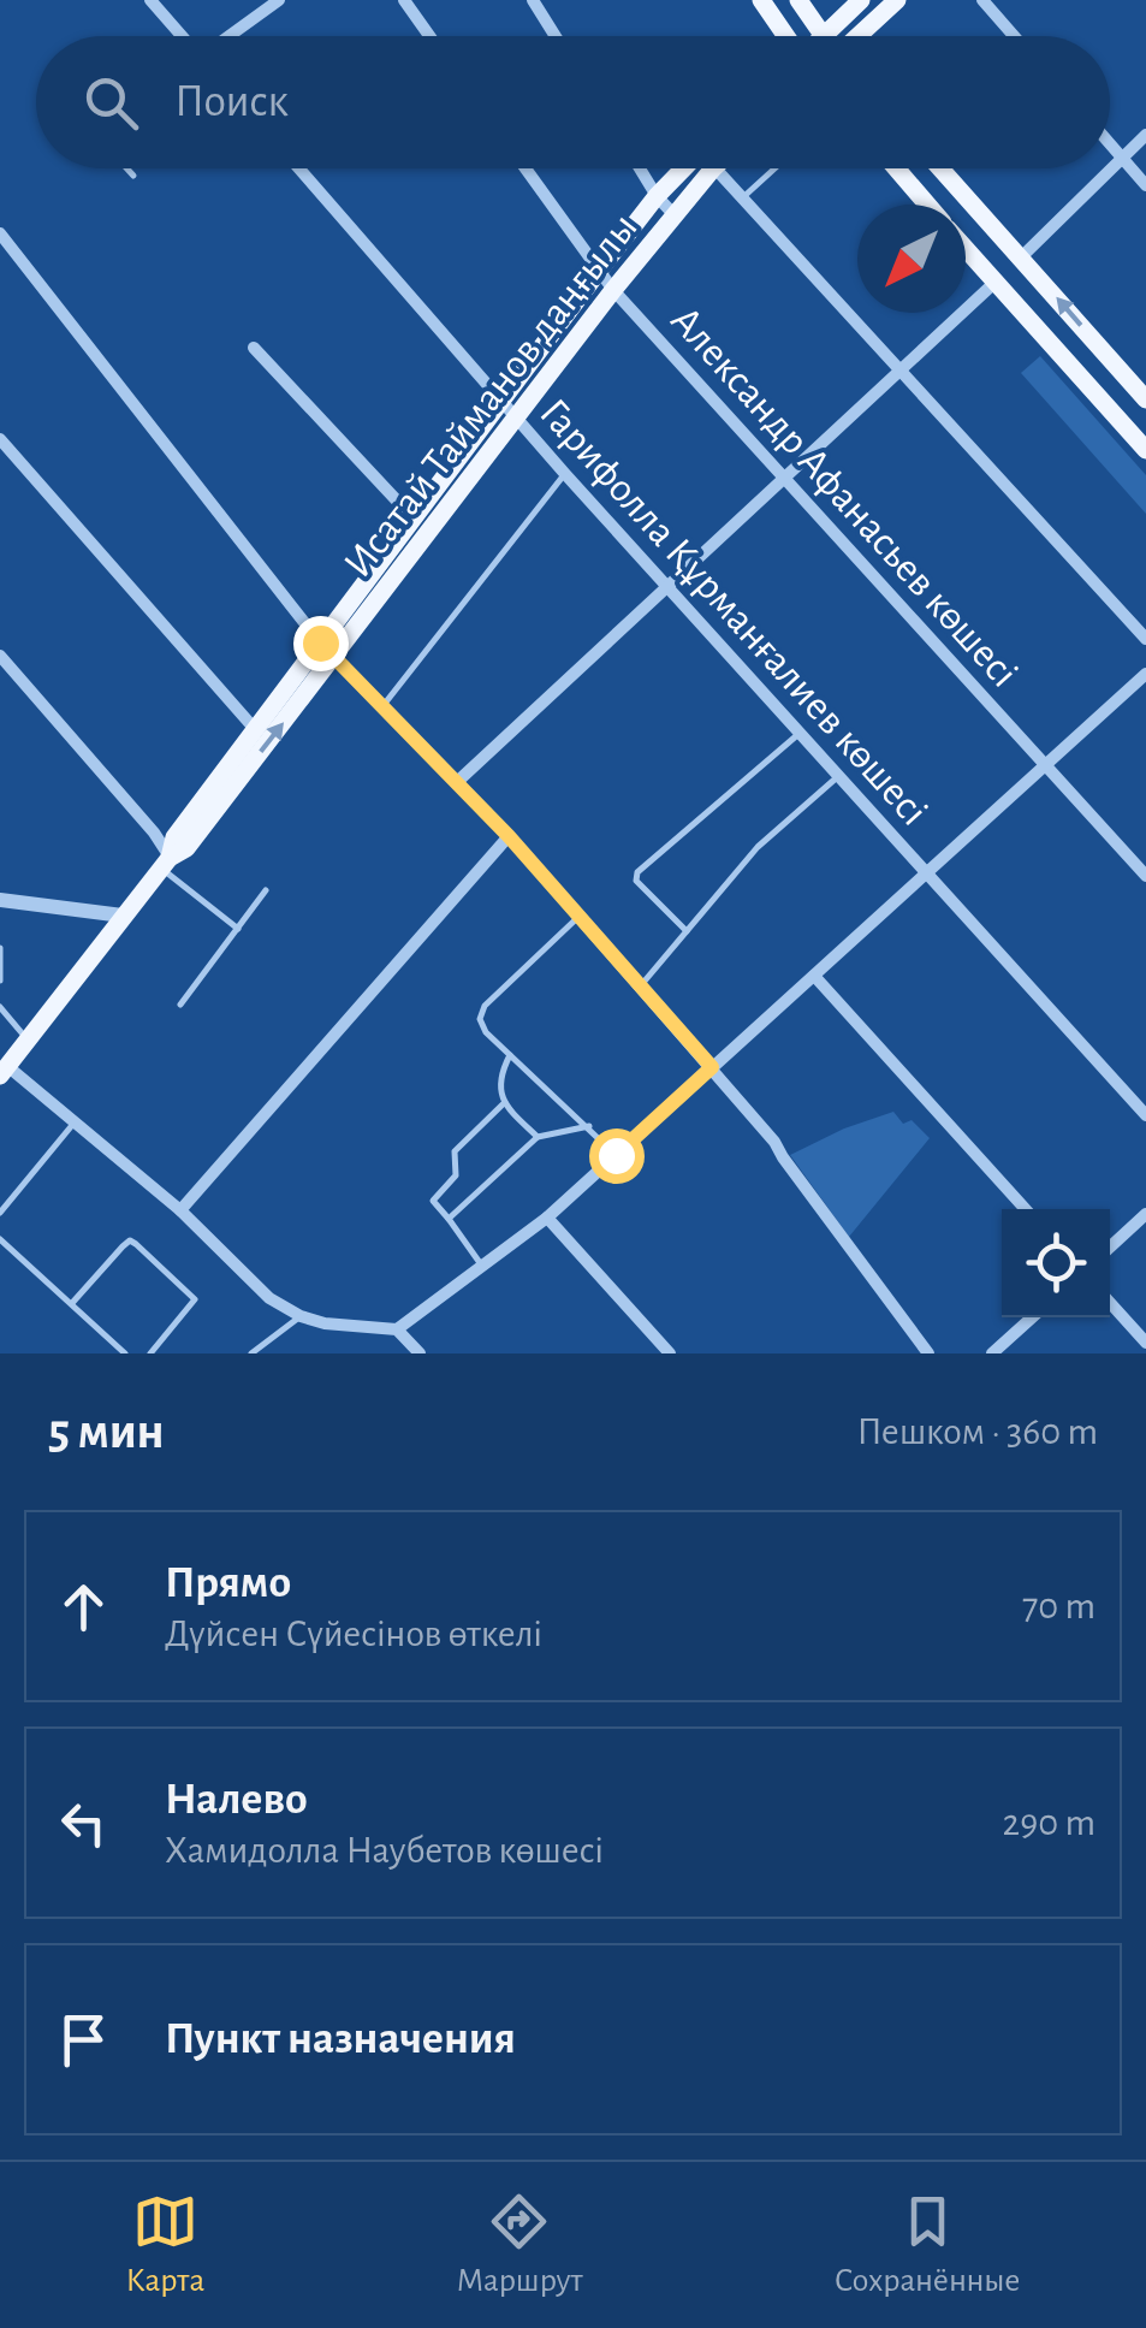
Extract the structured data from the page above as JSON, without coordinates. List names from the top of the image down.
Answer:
{
  "streets": {
    "main road": ["Исатай Тайманов даңғылы"],
    "street": ["Александр Афанасьев көшесі", "Гарифолла Құрманғалиев көшесі"]
  },
  "crossings": [
    ["Исатай Тайманов даңғылы", "Александр Афанасьев көшесі"],
    ["Исатай Тайманов даңғылы", "Гарифолла Құрманғалиев көшесі"]
  ],
  "north": "bottom left",
  "page": {
    "search": "Поиск",
    "heading": ["5 мин", "Пешком · 360 m"],
    "list": [
      ["Прямо", "Дүйсен Сүйесінов өткелі", "70 m"],
      ["Налево", "Хамидолла Наубетов көшесі", "290 m"],
      "Пункт назначения"
    ],
    "nav": ["Карта", "Маршрут", "Сохранённые"]
  }
}
